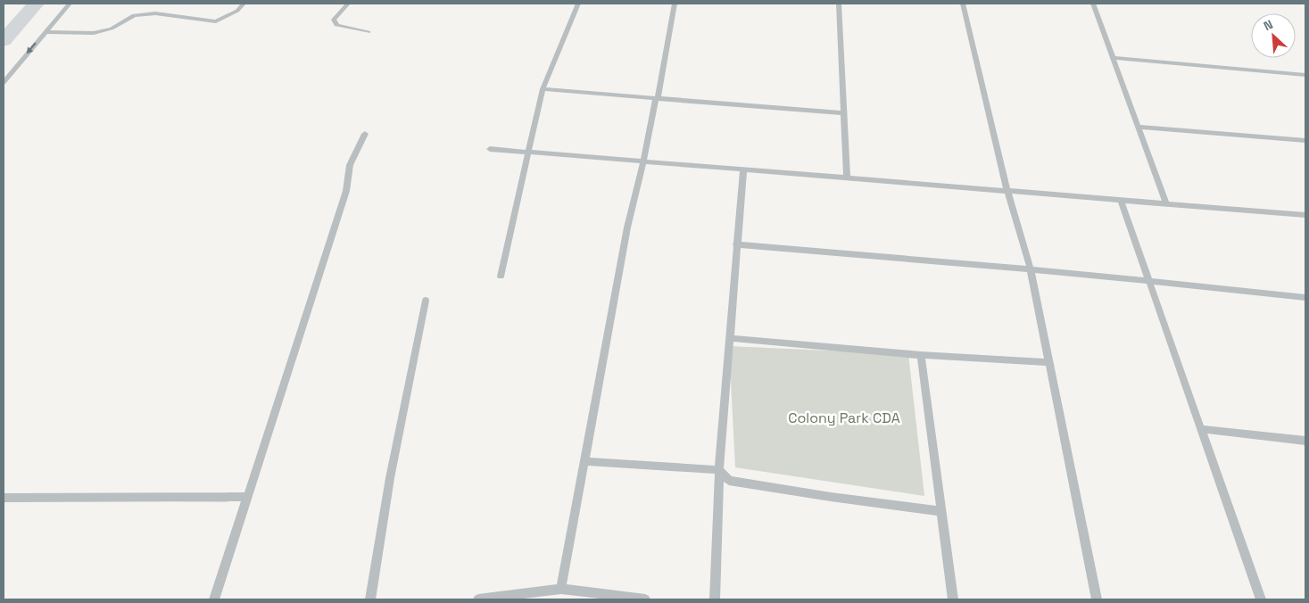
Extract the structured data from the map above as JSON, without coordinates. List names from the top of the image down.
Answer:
{
  "parks": ["Colony Park CDA"],
  "north": "top left"
}
